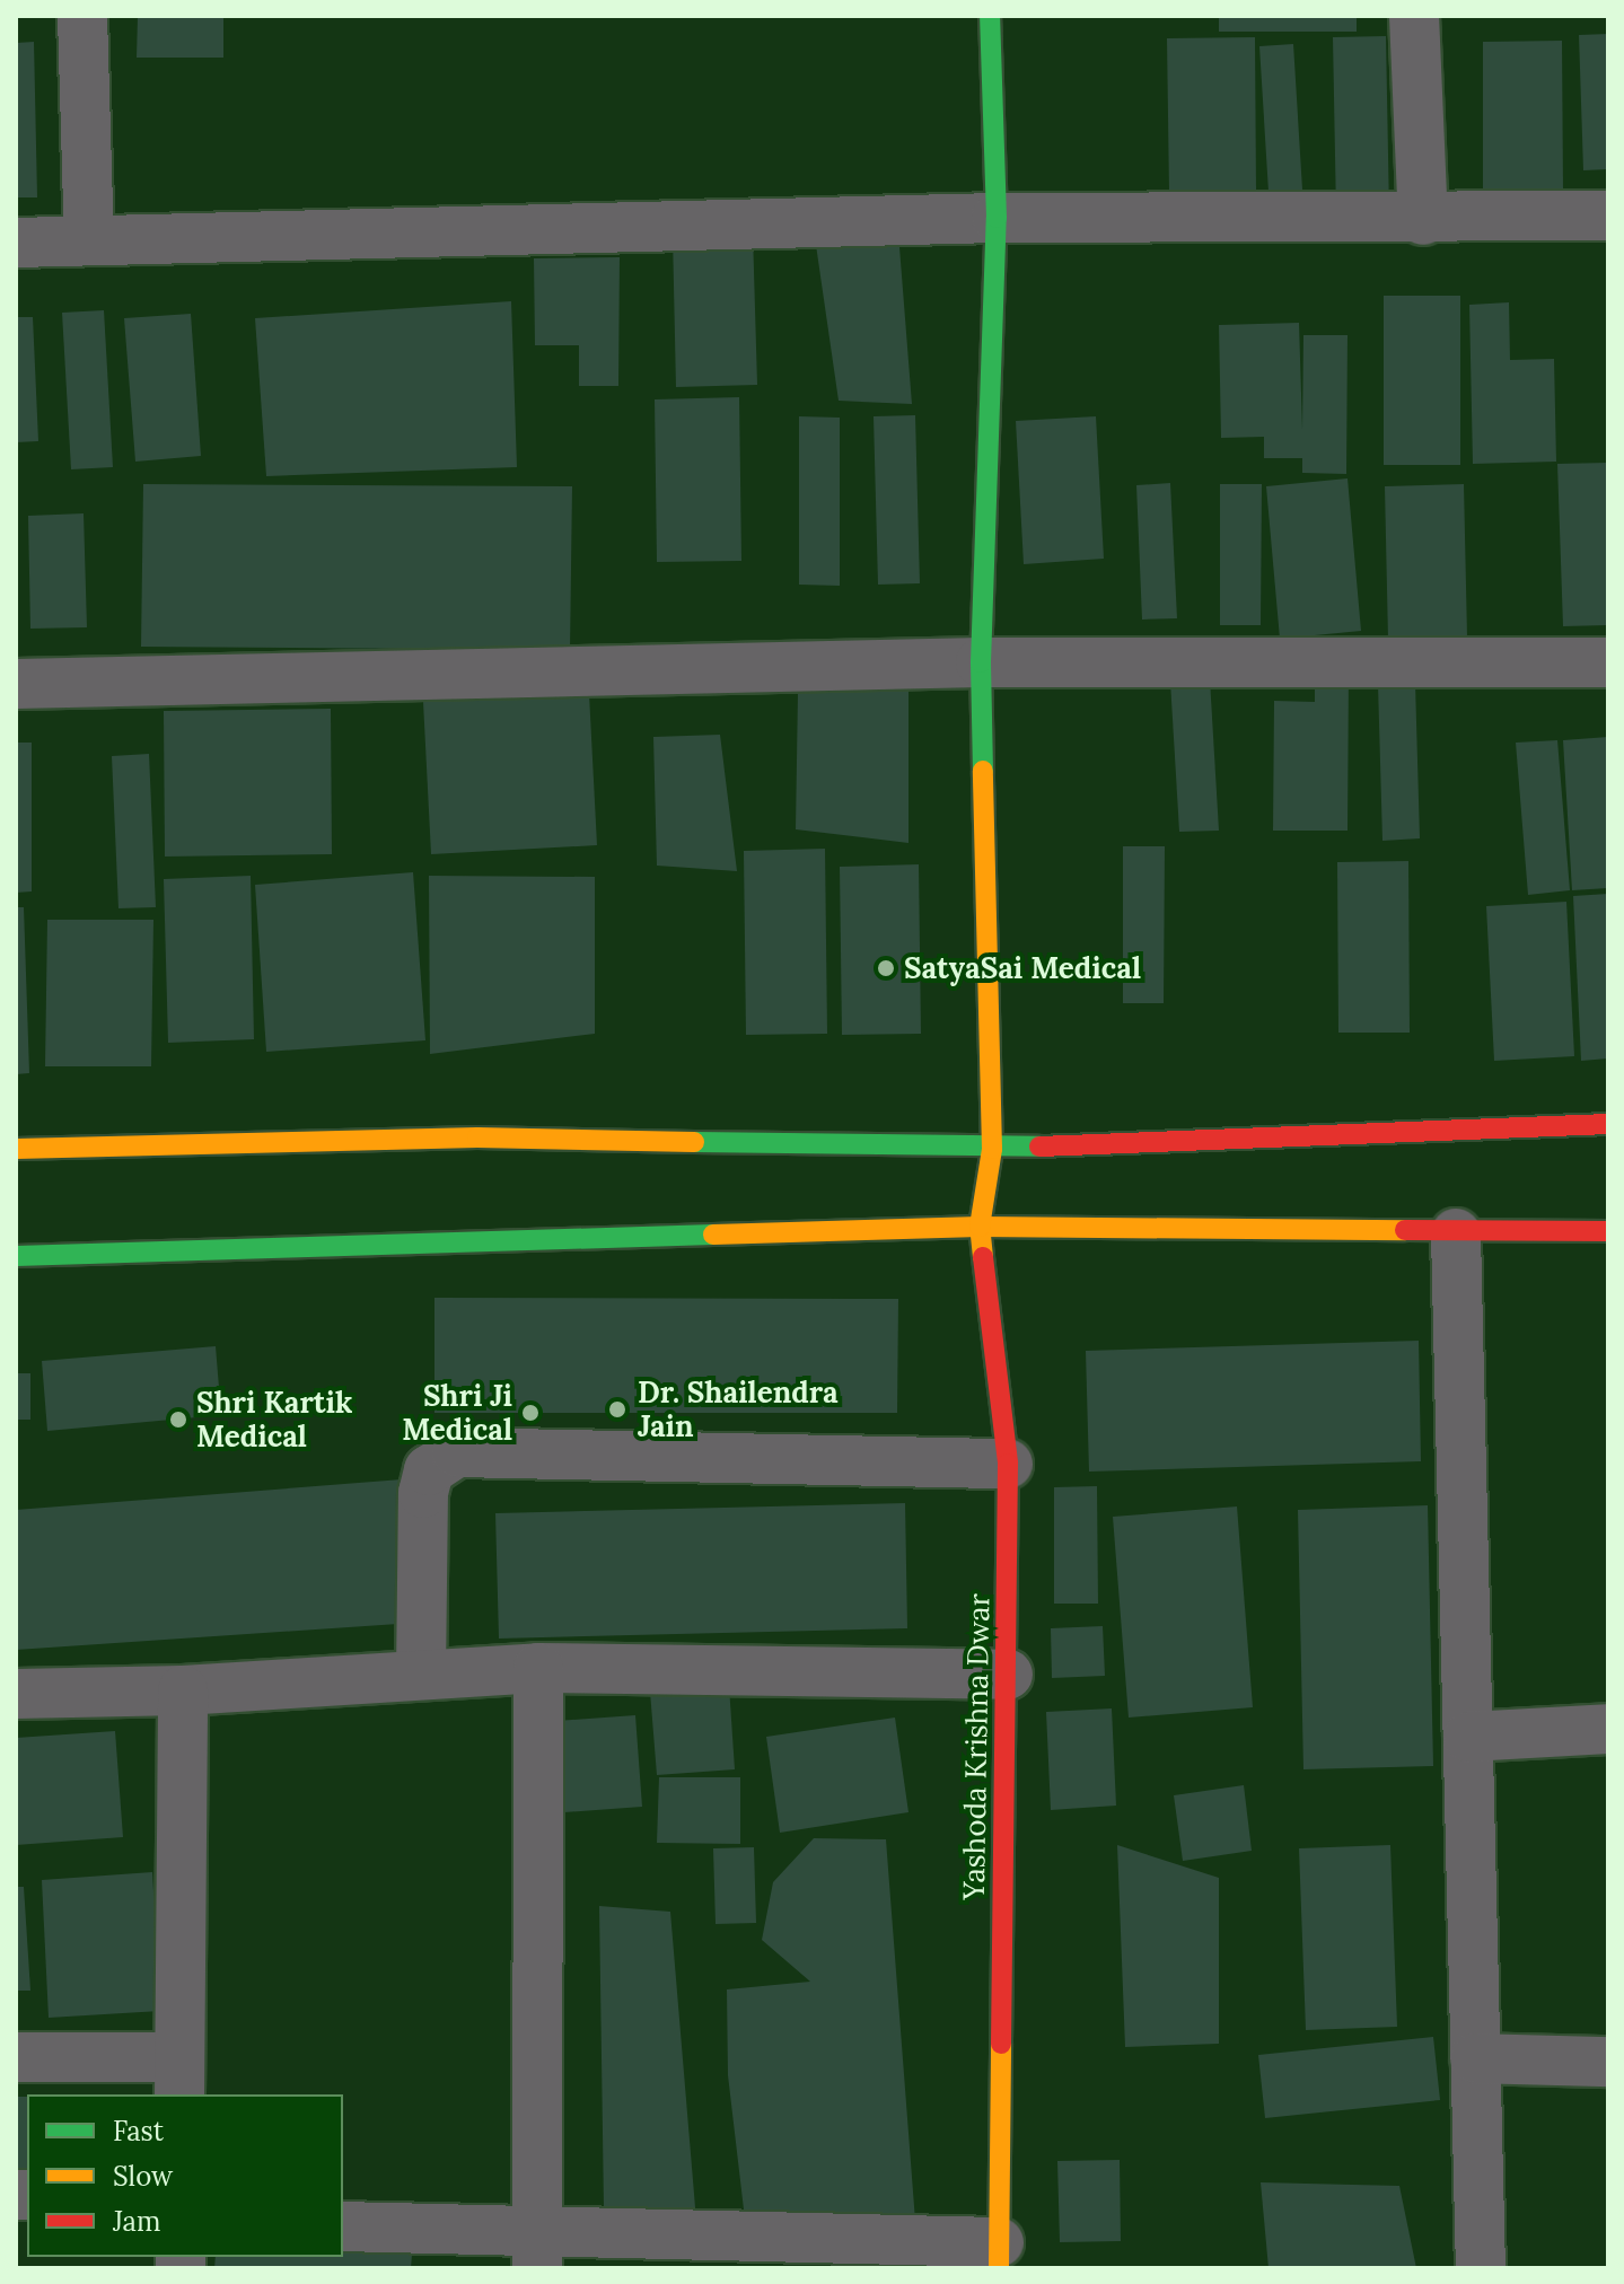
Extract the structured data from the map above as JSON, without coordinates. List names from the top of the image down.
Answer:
{
  "streets": {
    "main road": ["Yashoda Krishna Dwar"]
  },
  "places": [
    "SatyaSai Medical",
    "Dr. Shailendra Jain",
    "Shri Ji Medical",
    "Shri Kartik Medical"
  ],
  "legend": ["Fast", "Slow", "Jam"]
}
